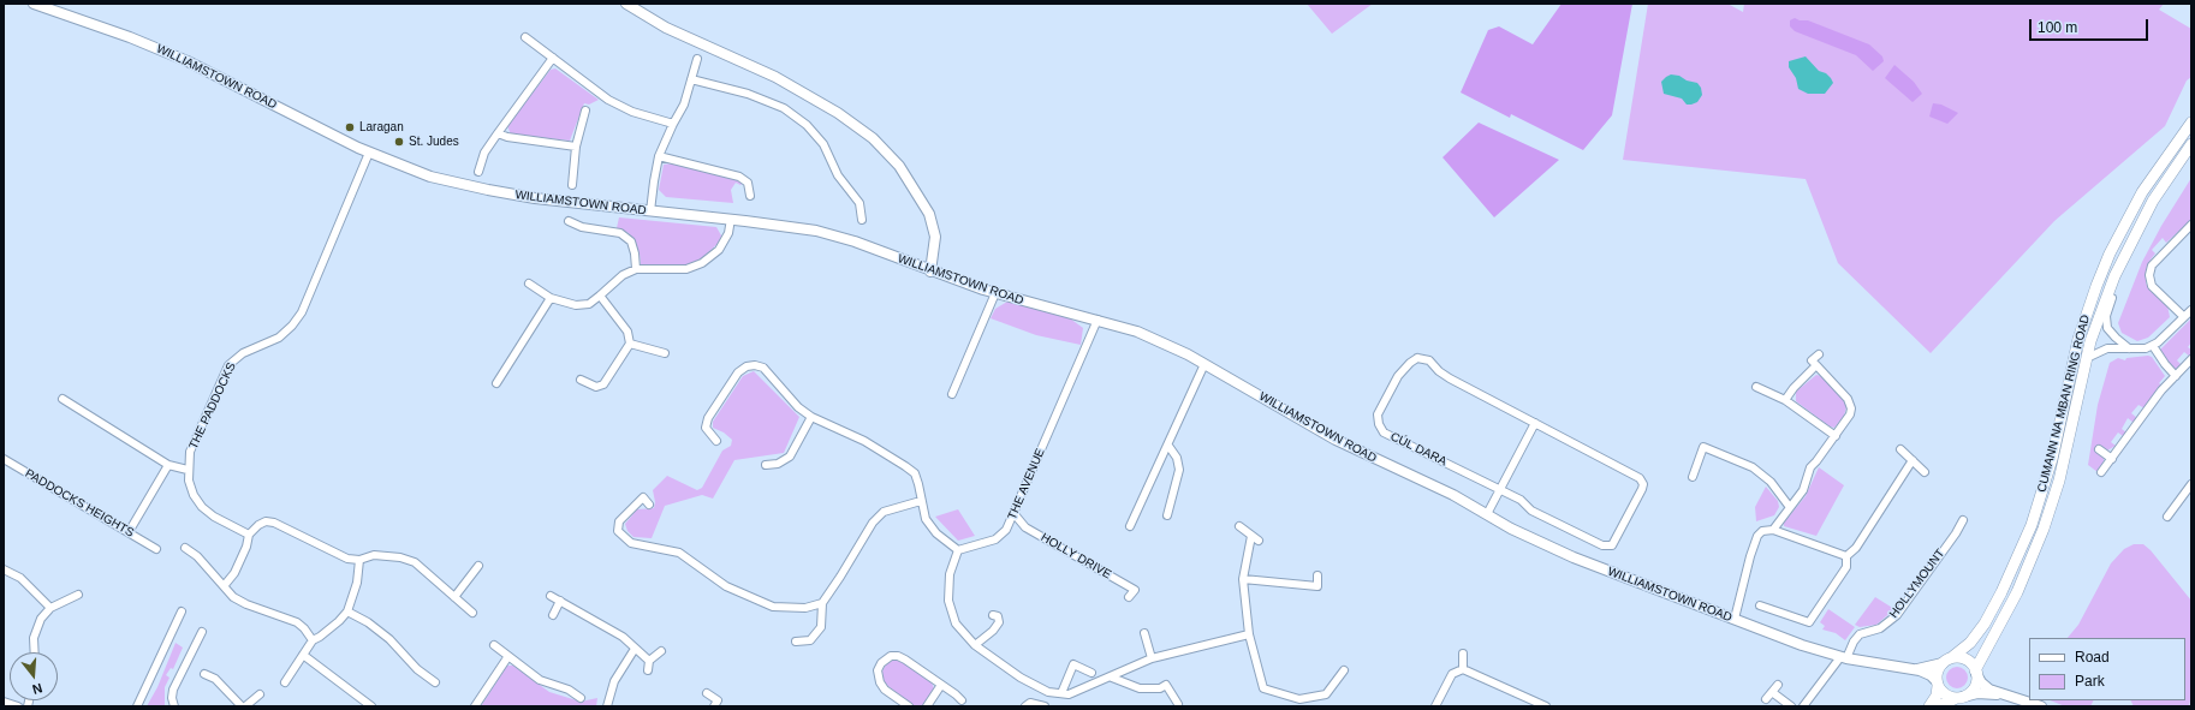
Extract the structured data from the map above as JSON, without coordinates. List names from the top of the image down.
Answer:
{
  "streets": {
    "main road": ["CUMANN NA MBAN RING ROAD"],
    "street": [
      "WILLIAMSTOWN ROAD",
      "THE PADDOCKS",
      "CÚL DARA",
      "THE AVENUE",
      "PADDOCKS HEIGHTS",
      "HOLLY DRIVE",
      "HOLLYMOUNT"
    ]
  },
  "crossings": [
    ["WILLIAMSTOWN ROAD", "CUMANN NA MBAN RING ROAD"],
    ["WILLIAMSTOWN ROAD", "THE PADDOCKS"],
    ["WILLIAMSTOWN ROAD", "THE AVENUE"],
    ["WILLIAMSTOWN ROAD", "HOLLYMOUNT"],
    ["THE AVENUE", "HOLLY DRIVE"]
  ],
  "places": ["Laragan", "St. Judes"],
  "legend": ["Road", "Park"],
  "scale_bar": "100 m",
  "north": "bottom"
}
